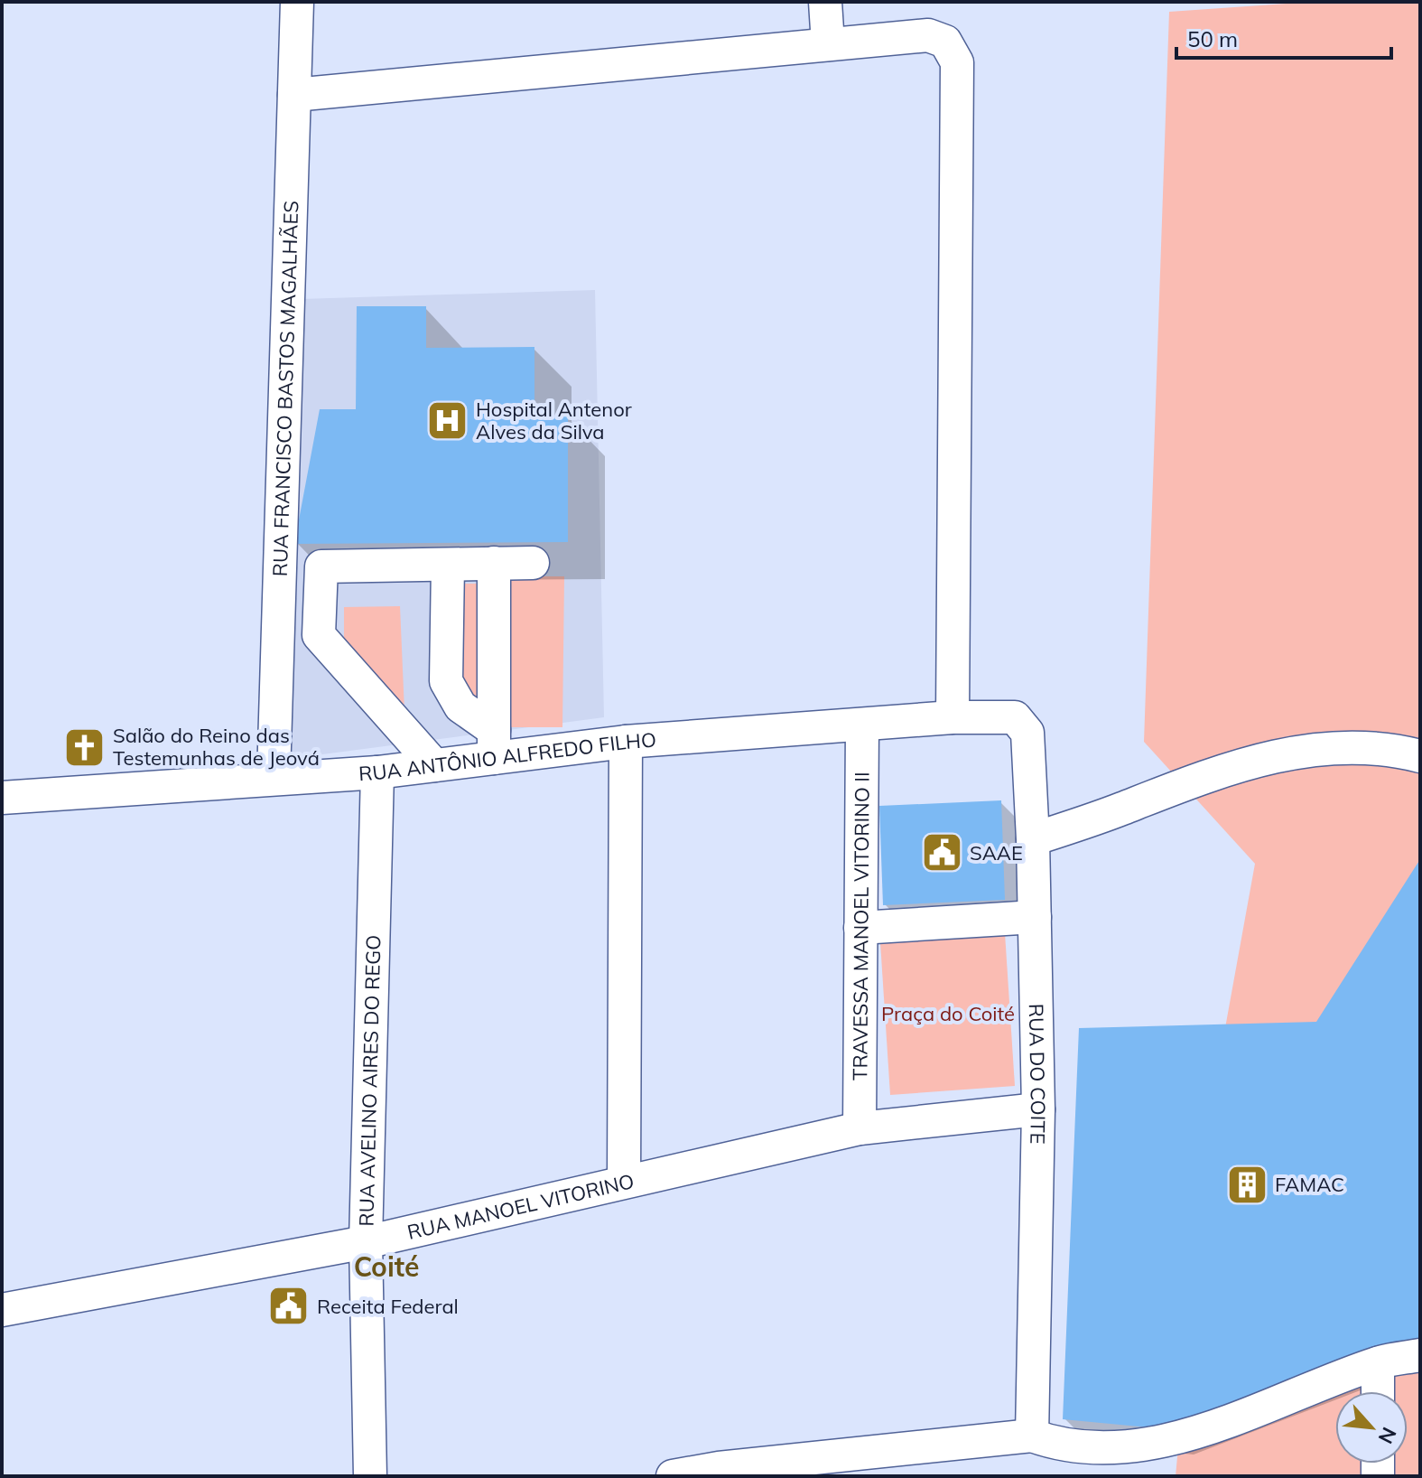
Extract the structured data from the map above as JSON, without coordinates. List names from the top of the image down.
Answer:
{
  "streets": {
    "street": [
      "RUA FRANCISCO BASTOS MAGALHÃES",
      "RUA ANTÔNIO ALFREDO FILHO",
      "TRAVESSA MANOEL VITORINO II",
      "RUA DO COITE",
      "RUA AVELINO AIRES DO REGO",
      "RUA MANOEL VITORINO"
    ]
  },
  "crossings": [
    ["RUA FRANCISCO BASTOS MAGALHÃES", "RUA ANTÔNIO ALFREDO FILHO"],
    ["RUA ANTÔNIO ALFREDO FILHO", "TRAVESSA MANOEL VITORINO II"],
    ["RUA ANTÔNIO ALFREDO FILHO", "RUA DO COITE"],
    ["RUA ANTÔNIO ALFREDO FILHO", "RUA AVELINO AIRES DO REGO"],
    ["TRAVESSA MANOEL VITORINO II", "RUA MANOEL VITORINO"],
    ["RUA DO COITE", "RUA MANOEL VITORINO"],
    ["RUA AVELINO AIRES DO REGO", "RUA MANOEL VITORINO"]
  ],
  "districts": ["Coité"],
  "parks": ["Praça do Coité"],
  "places": {
    "hospital": ["Hospital Antenor Alves da Silva"],
    "church": ["Salão do Reino das Testemunhas de Jeová"],
    "public building": ["SAAE", "Receita Federal"],
    "building": ["FAMAC"]
  },
  "scale_bar": "50 m",
  "north": "bottom right"
}
